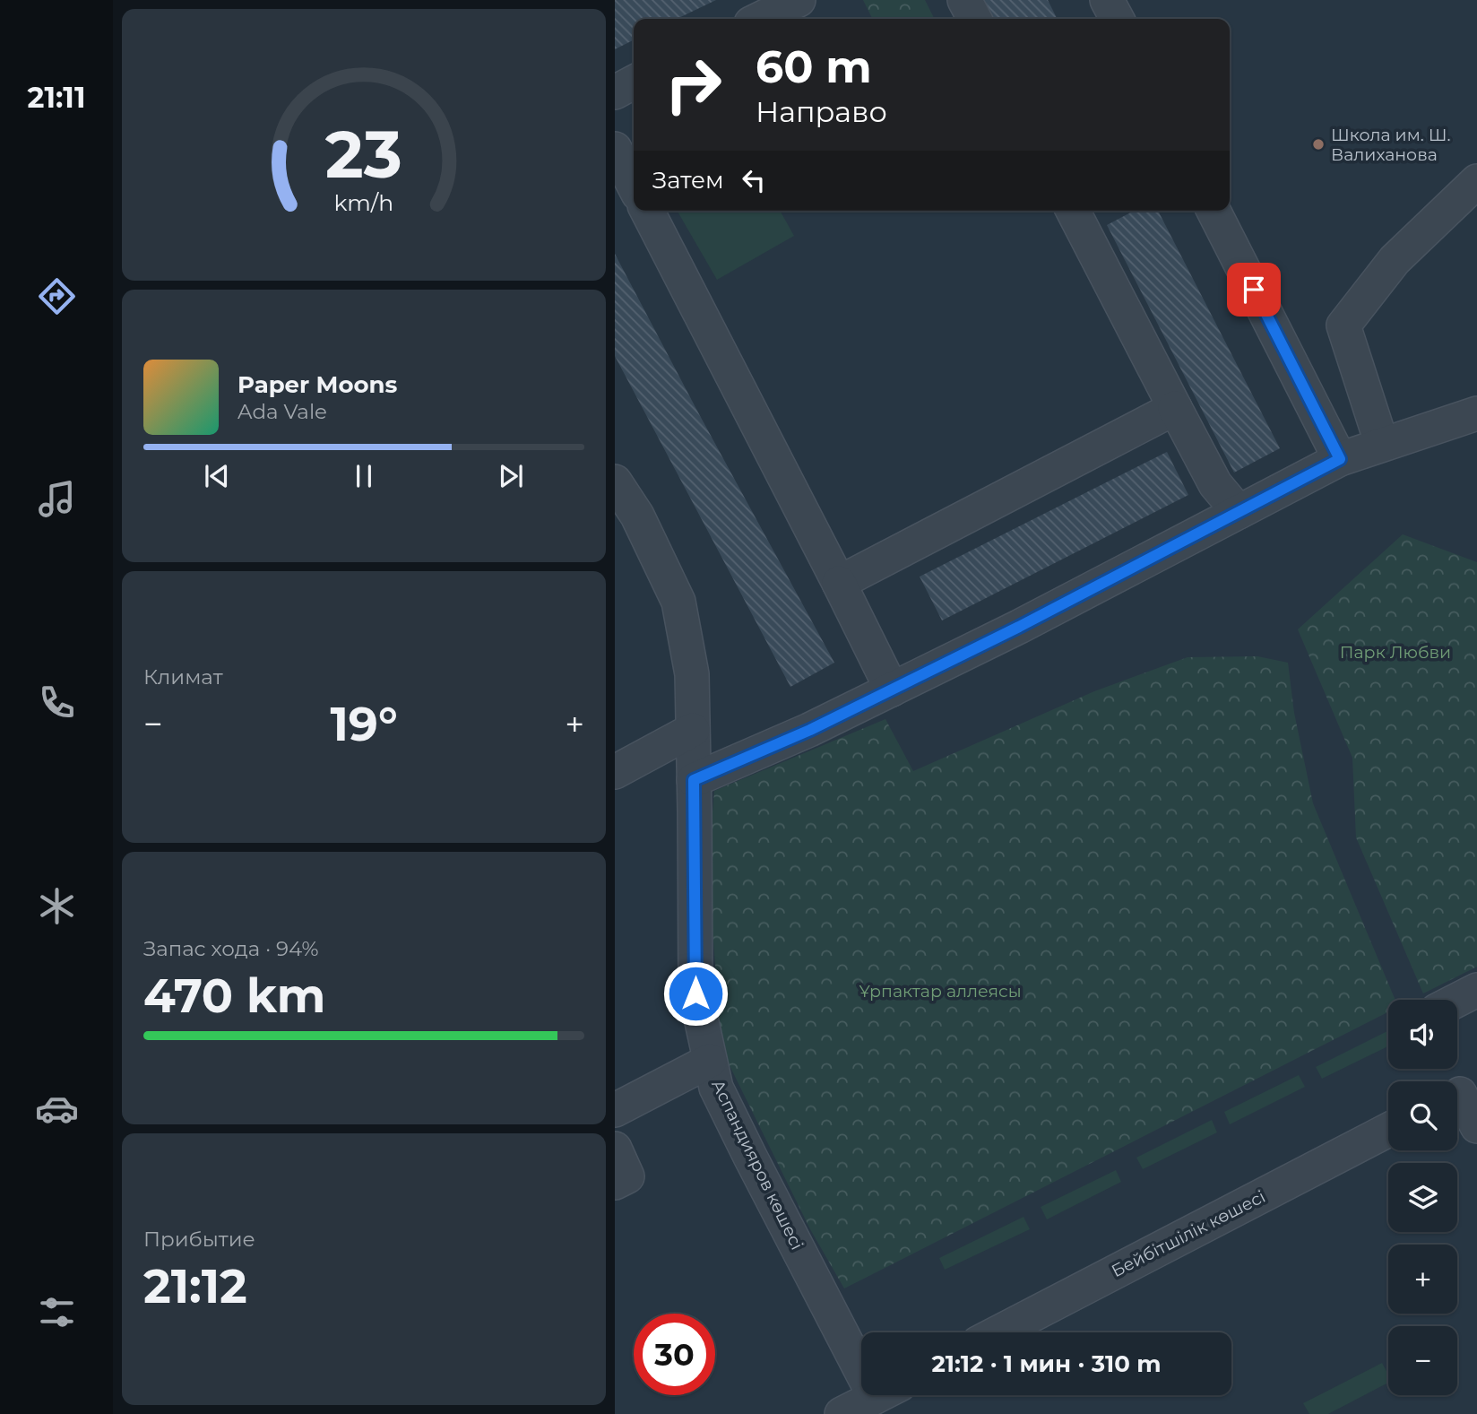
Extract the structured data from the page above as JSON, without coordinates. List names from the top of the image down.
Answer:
{
  "streets": {
    "street": ["Аспандияров көшесі", "Бейбітшілік көшесі"]
  },
  "parks": ["Парк Любви", "Ұрпактар аллеясы"],
  "places": ["Школа им. Ш. Валиханова"],
  "page": {
    "tabs": "21:11",
    "turn": ["60 m", "Направо"],
    "then": "Затем",
    "song": ["Paper Moons", "Ada Vale"],
    "tile": [
      "Климат",
      ["Запас хода · 94%", "470 km"],
      ["Прибытие", "21:12"]
    ],
    "heat": ["−", "19°", "+"],
    "map_buttons": ["+", "−"],
    "limit": "30",
    "trip": "21:12 · 1 мин · 310 m",
    "gauge": ["23", "km/h"]
  }
}
